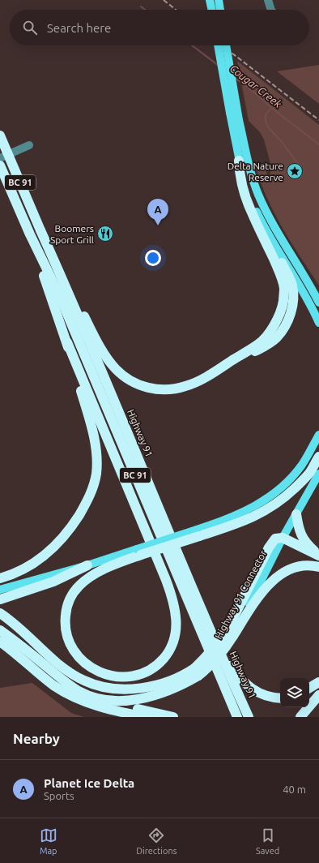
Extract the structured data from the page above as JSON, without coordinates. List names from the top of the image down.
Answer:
{
  "streets": {
    "highway": ["BC 91", "Highway 91", "Highway 91 Connector"]
  },
  "water": ["Cougar Creek"],
  "places": {
    "place": ["Delta Nature Reserve"],
    "restaurant": ["Boomers Sport Grill"]
  },
  "page": {
    "search": "Search here",
    "pins": "A",
    "heading": "Nearby",
    "list": [
      {
        "mark": "A",
        "name": "Planet Ice Delta",
        "note": "Sports",
        "value": "40 m"
      }
    ],
    "nav": ["Map", "Directions", "Saved"]
  }
}
